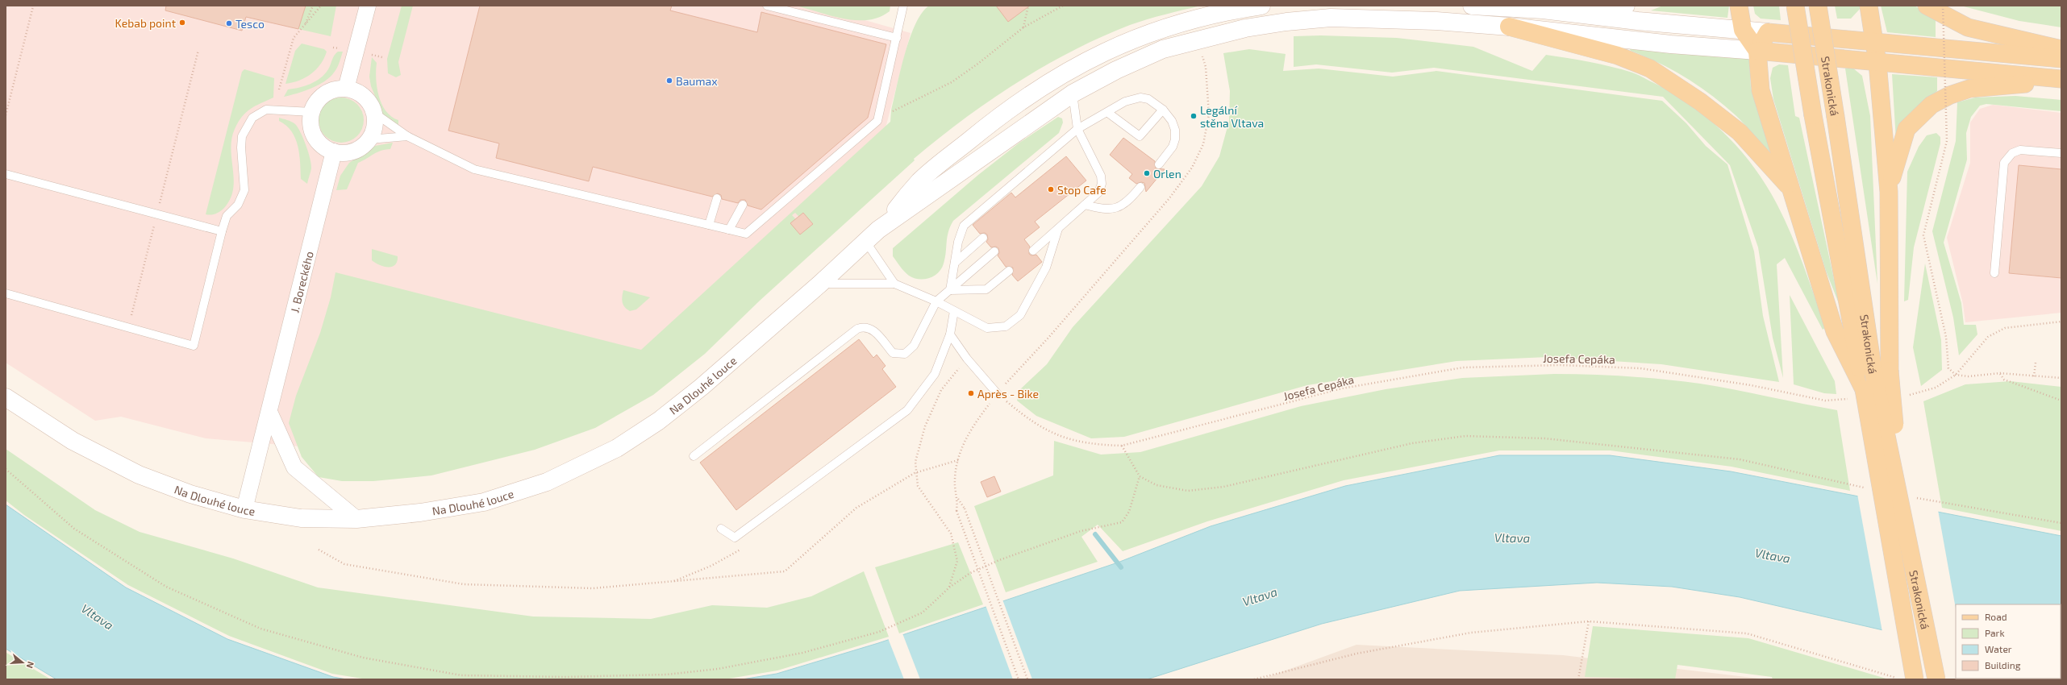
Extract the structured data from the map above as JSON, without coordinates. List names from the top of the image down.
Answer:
{
  "streets": {
    "main road": ["Strakonická", "Na Dlouhé louce"],
    "street": ["J. Boreckého"],
    "path": ["Josefa Cepáka"]
  },
  "crossings": [
    ["J. Boreckého", "Na Dlouhé louce"]
  ],
  "water": ["Vltava"],
  "places": [
    "Kebab point",
    "Tesco",
    "Baumax",
    "Legální stěna Vltava",
    "Orlen",
    "Stop Cafe",
    "Après - Bike"
  ],
  "legend": [
    "Road",
    "Park",
    "Water",
    "Building"
  ],
  "north": "right"
}
